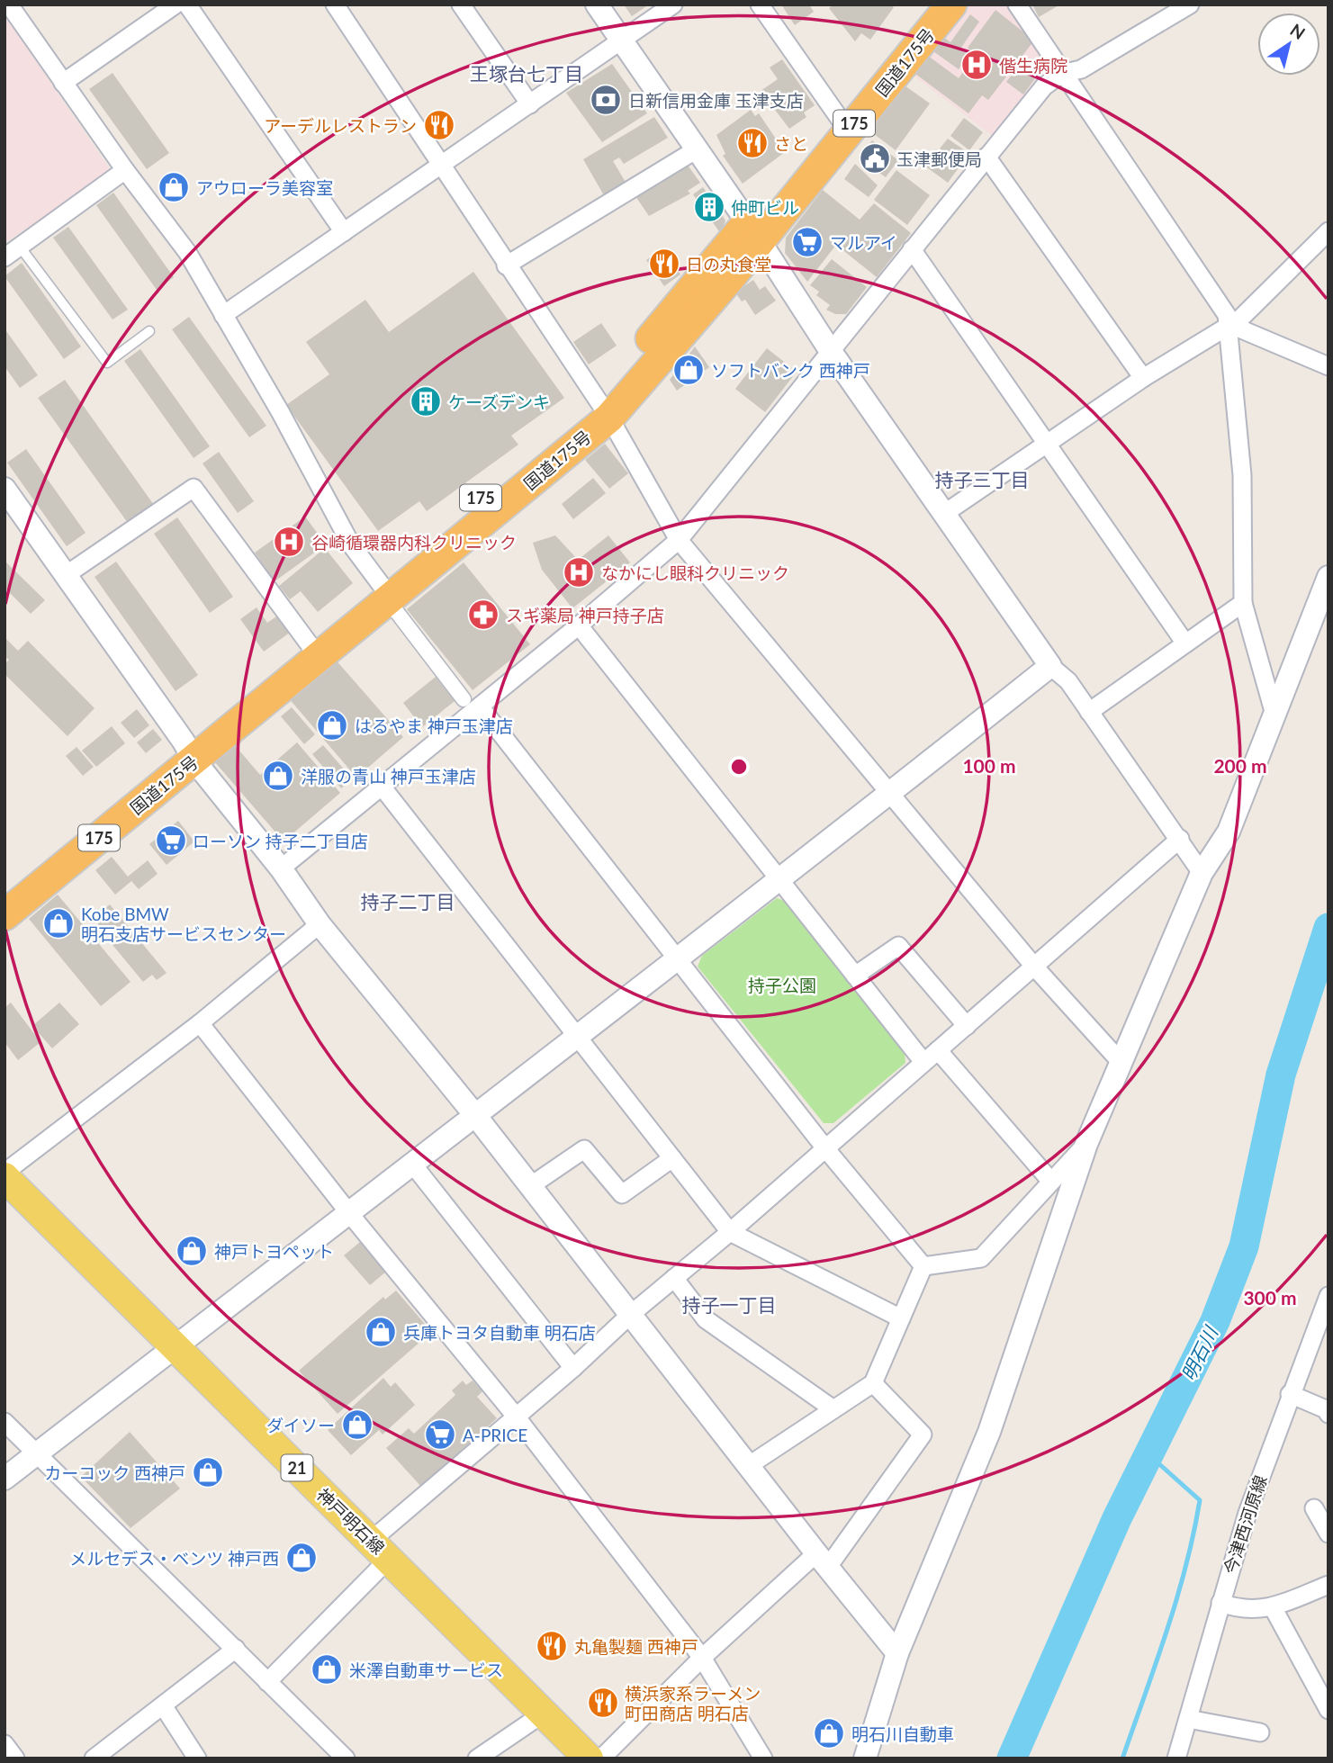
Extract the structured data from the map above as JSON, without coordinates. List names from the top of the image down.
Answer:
{
  "streets": {
    "highway": ["国道175号", "175"],
    "main road": ["21", "神戸明石線"],
    "street": ["今津西河原線"]
  },
  "districts": [
    "王塚台七丁目",
    "持子三丁目",
    "持子二丁目",
    "持子一丁目"
  ],
  "water": ["明石川"],
  "parks": ["持子公園"],
  "places": {
    "hospital": ["偕生病院", "谷崎循環器内科クリニック", "なかにし眼科クリニック"],
    "bank": ["日新信用金庫 玉津支店"],
    "restaurant": [
      "アーデルレストラン",
      "さと",
      "日の丸食堂",
      "丸亀製麺 西神戸",
      "横浜家系ラーメン 町田商店 明石店"
    ],
    "public building": ["玉津郵便局"],
    "shop": [
      "アウローラ美容室",
      "ソフトバンク 西神戸",
      "はるやま 神戸玉津店",
      "洋服の青山 神戸玉津店",
      "Kobe BMW 明石支店サービスセンター",
      "神戸トヨペット",
      "兵庫トヨタ自動車 明石店",
      "ダイソー",
      "カーコック 西神戸",
      "メルセデス・ベンツ 神戸西",
      "米澤自動車サービス",
      "明石川自動車"
    ],
    "building": ["仲町ビル", "ケーズデンキ"],
    "supermarket": ["マルアイ", "ローソン 持子二丁目店", "A-PRICE"],
    "pharmacy": ["スギ薬局 神戸持子店"]
  },
  "north": "top right",
  "rings": ["100 m", "200 m", "300 m"]
}
